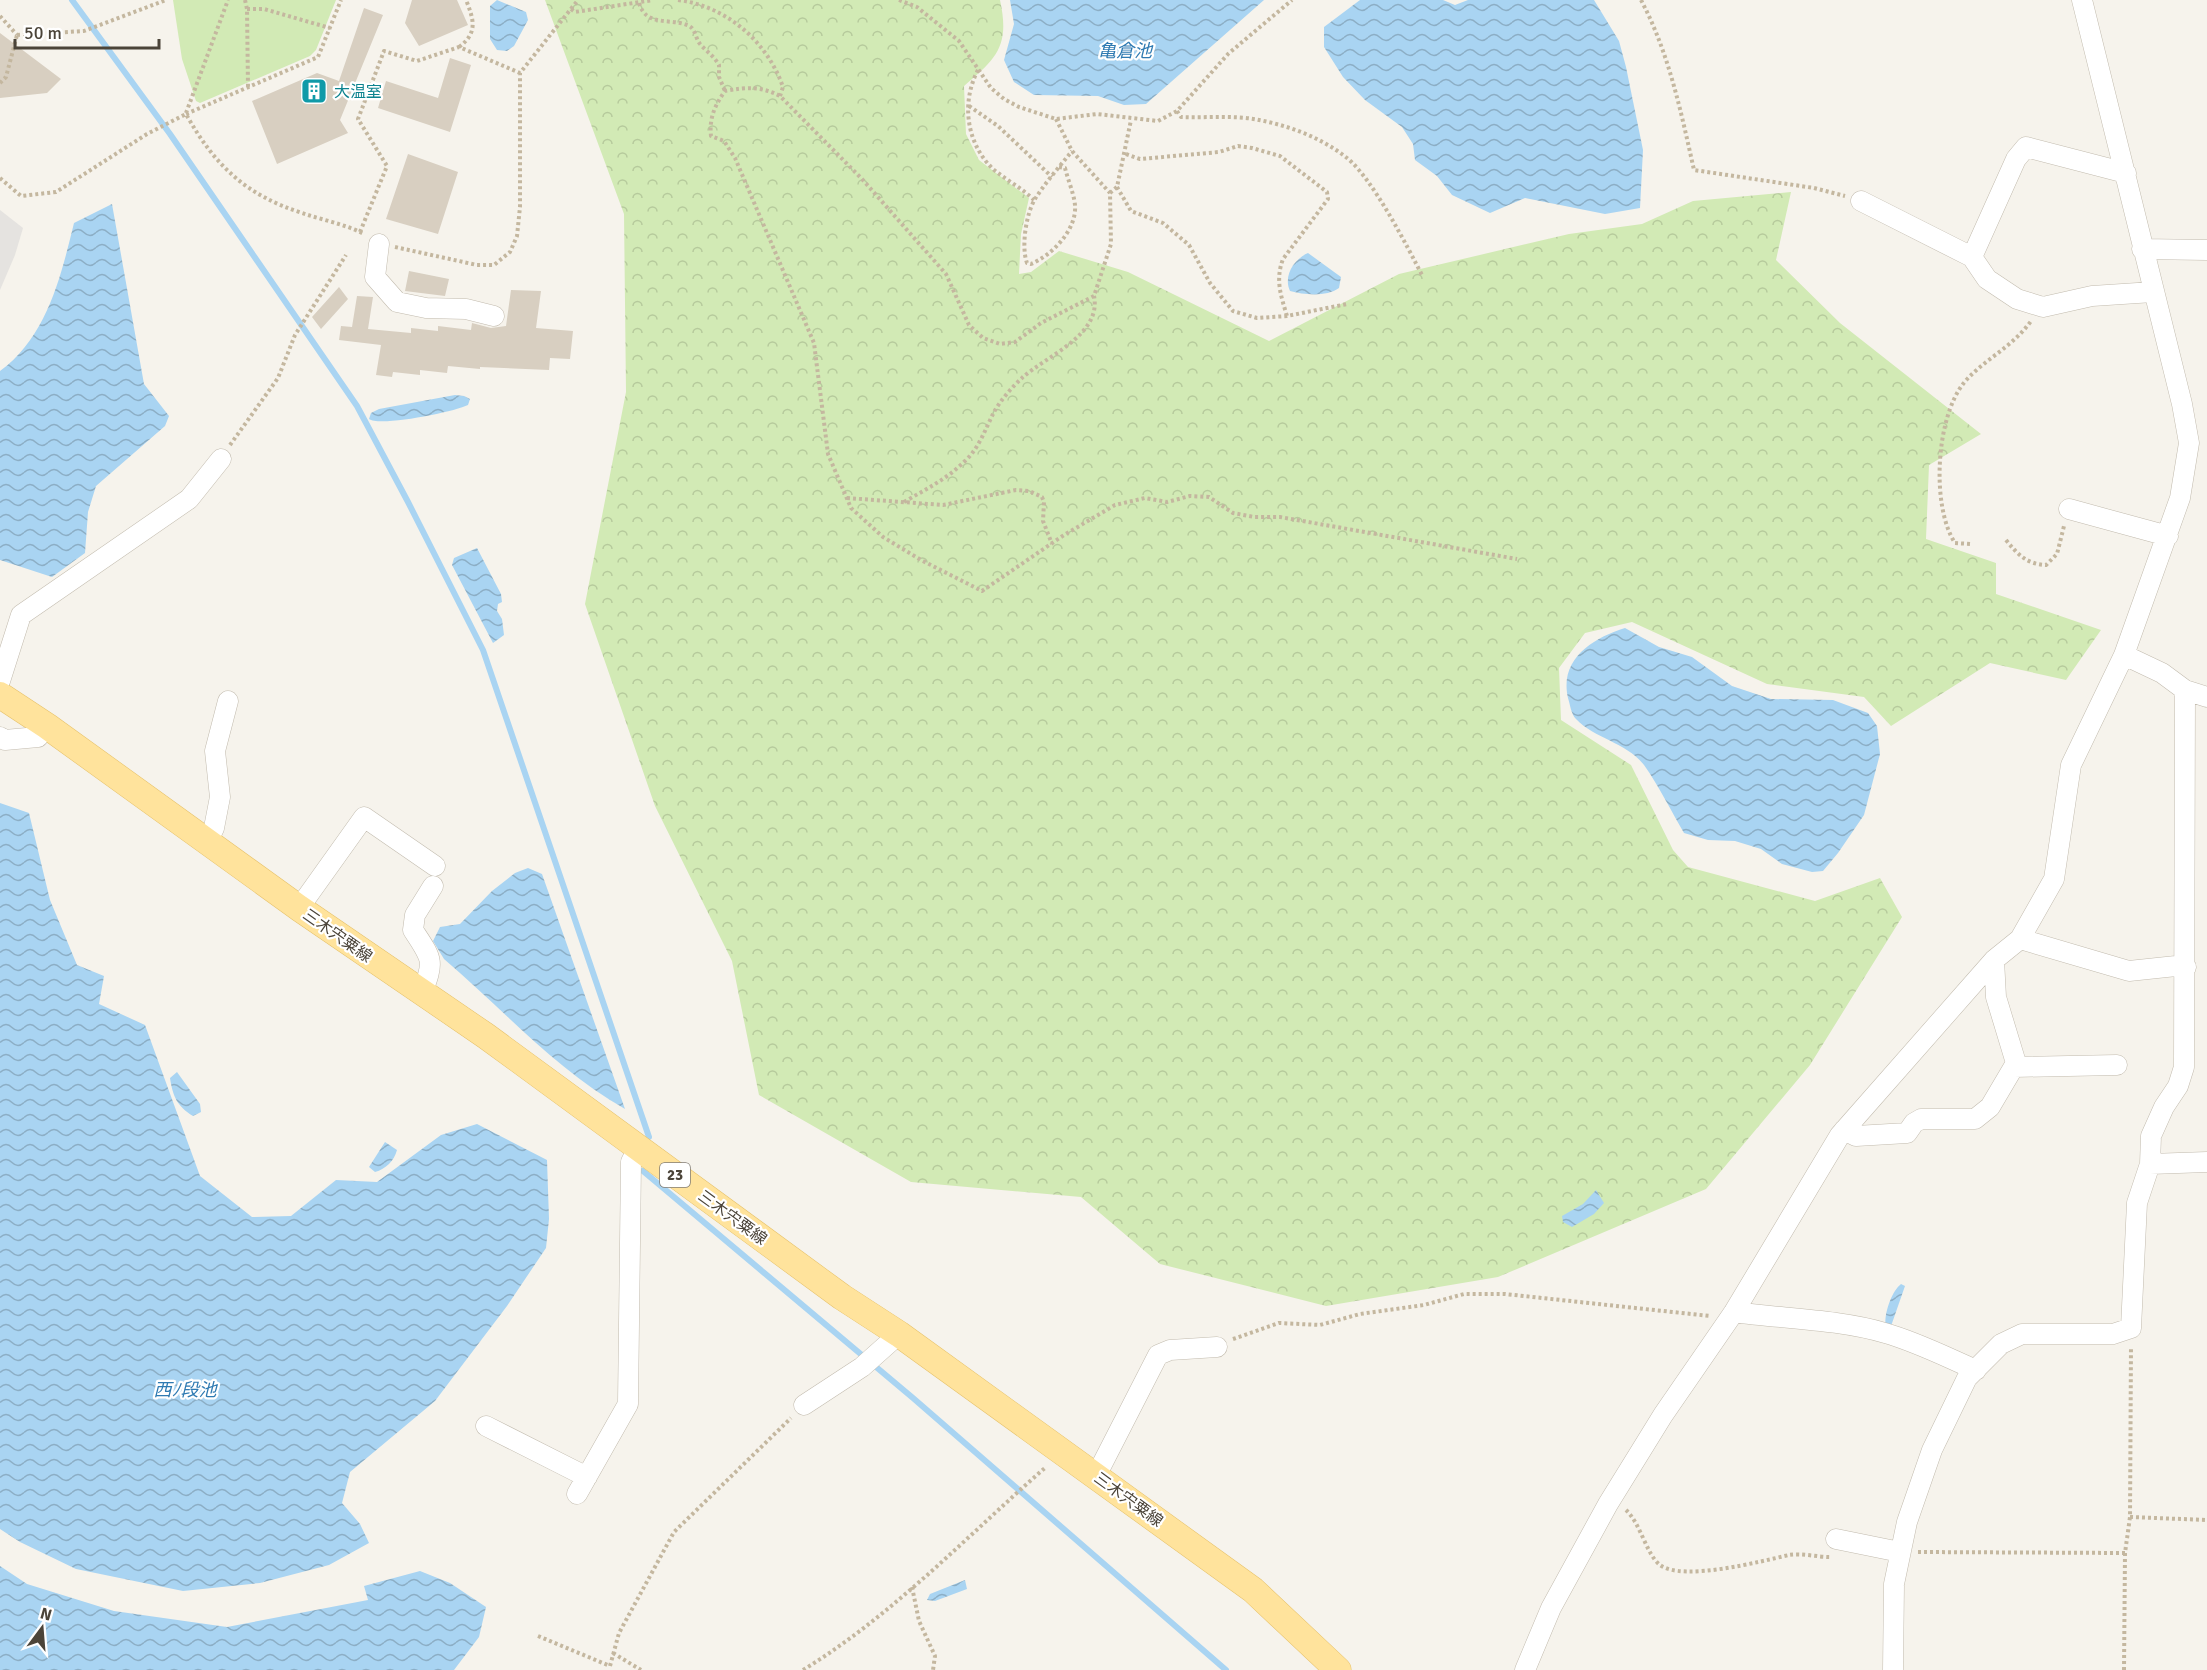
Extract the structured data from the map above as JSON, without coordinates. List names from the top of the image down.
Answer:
{
  "streets": {
    "main road": ["三木宍粟線", "23"]
  },
  "water": ["亀倉池", "西ﾉ段池"],
  "places": {
    "building": ["大温室"]
  },
  "scale_bar": "50 m",
  "north": "top"
}
